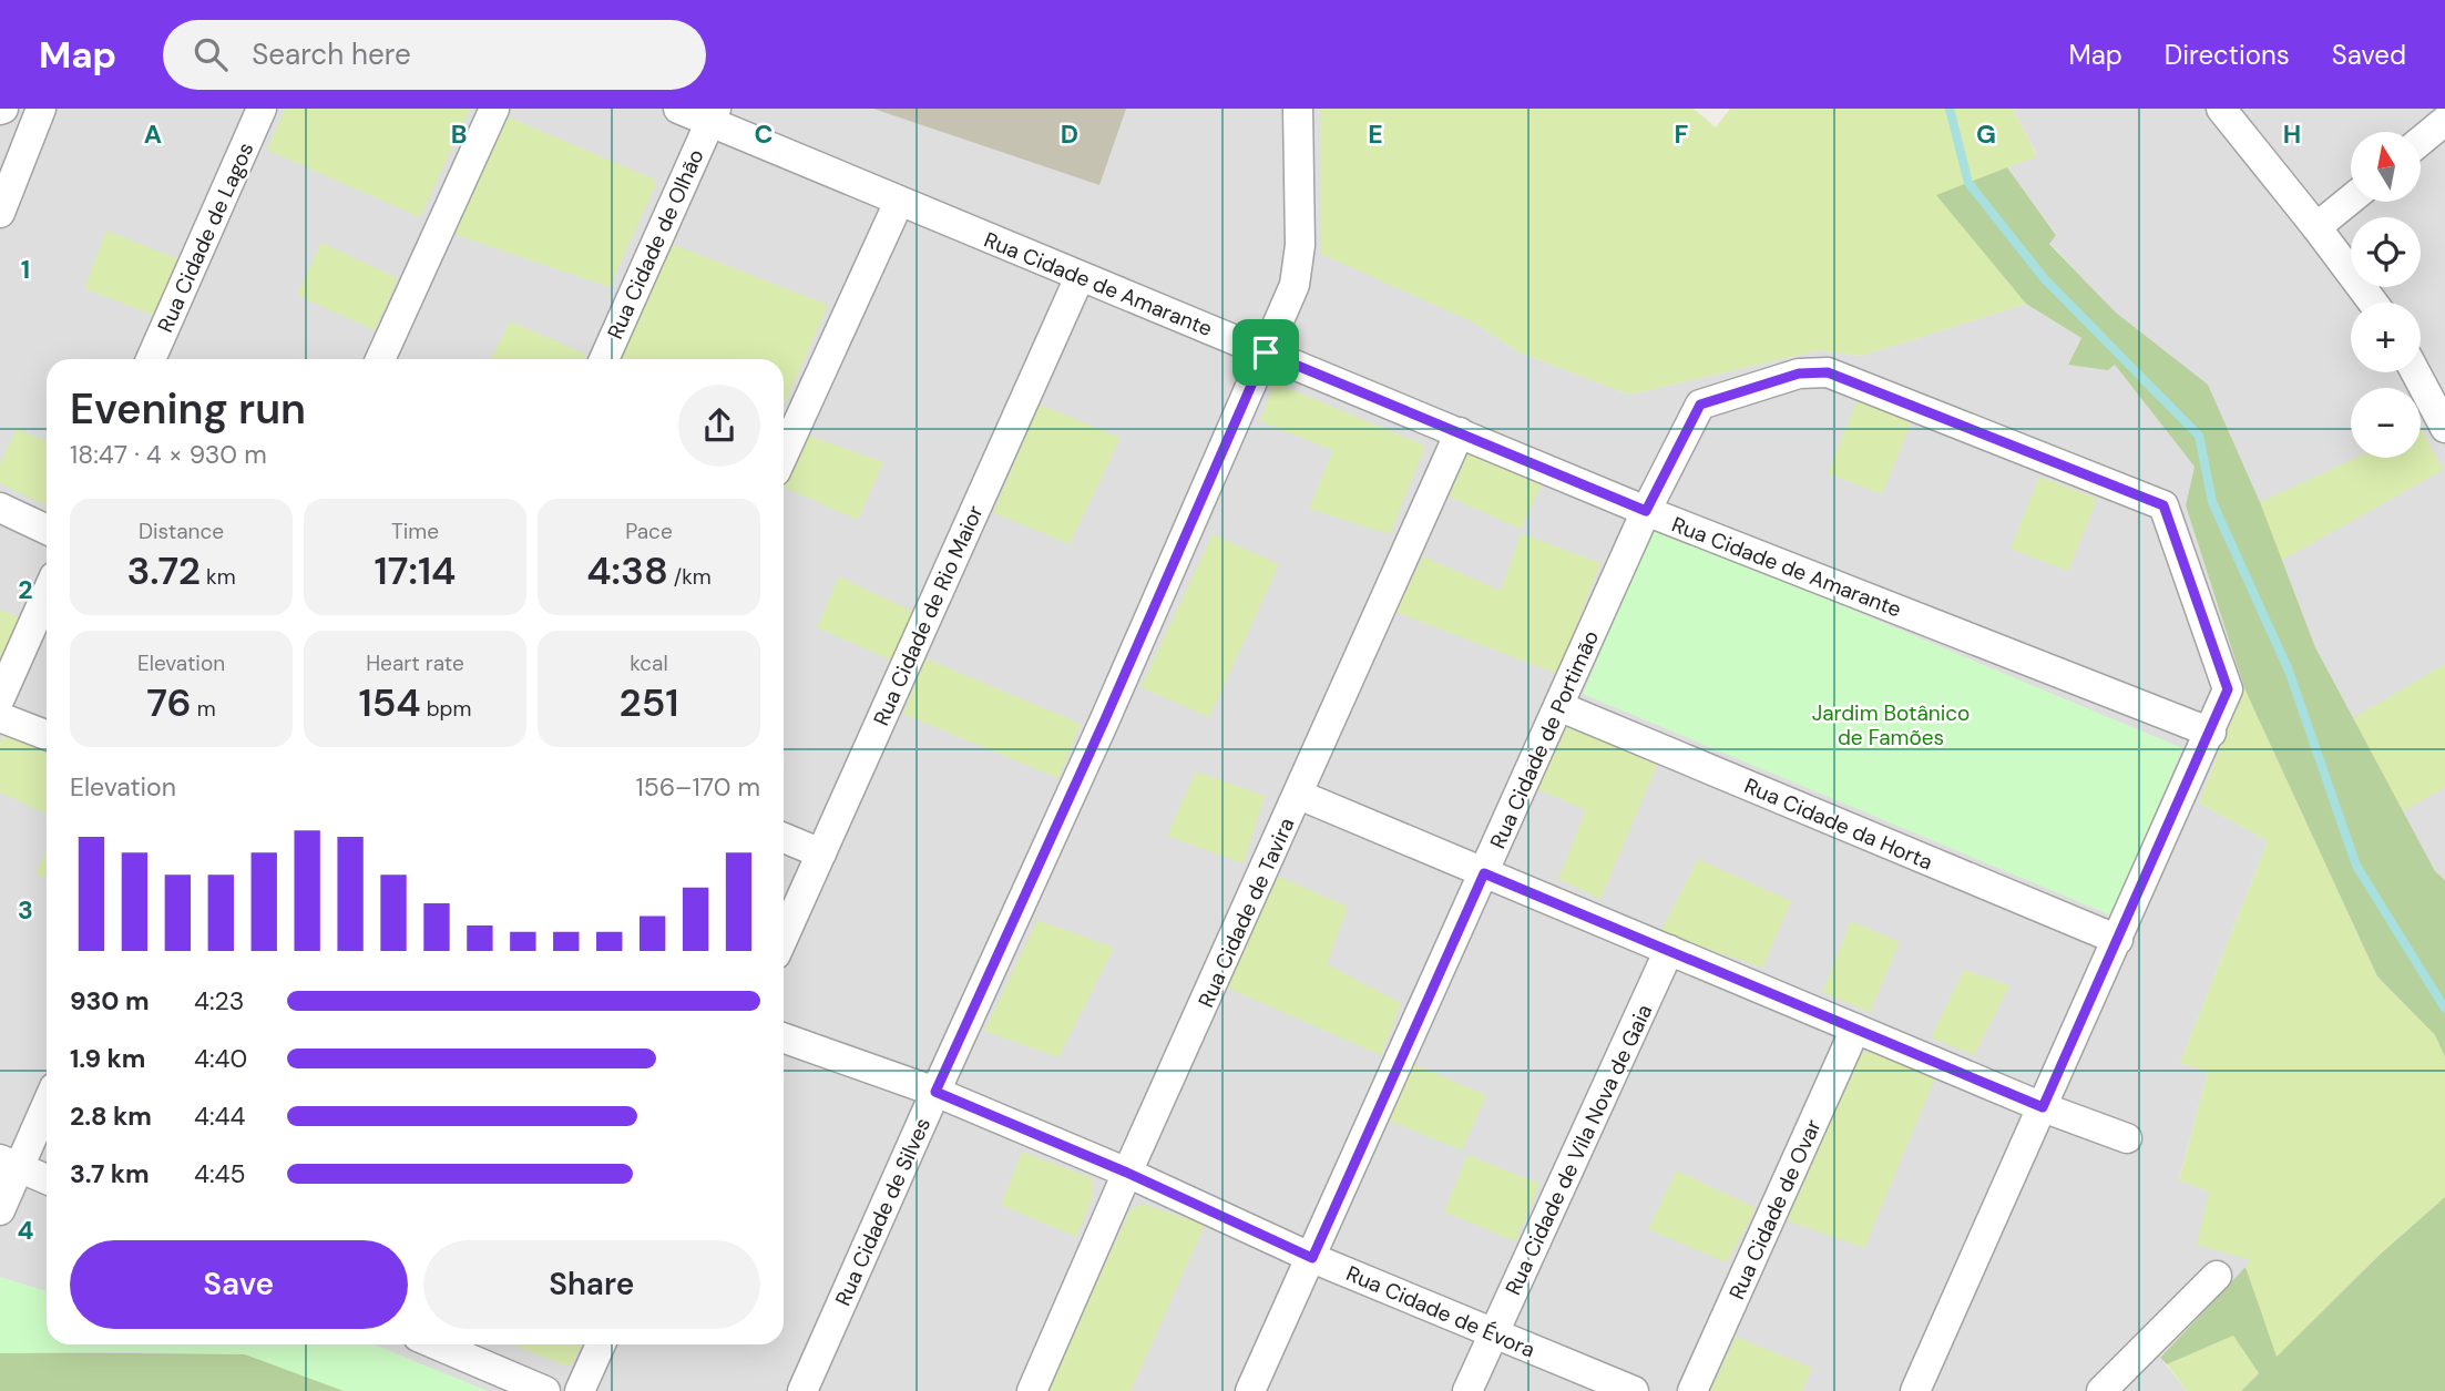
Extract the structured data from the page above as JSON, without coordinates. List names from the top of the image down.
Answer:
{
  "streets": {
    "street": [
      "Rua Cidade de Lagos",
      "Rua Cidade de Olhão",
      "Rua Cidade de Amarante",
      "Rua Cidade de Rio Maior",
      "Rua Cidade de Portimão",
      "Rua Cidade da Horta",
      "Rua Cidade de Tavira",
      "Rua Cidade de Vila Nova de Gaia",
      "Rua Cidade de Ovar",
      "Rua Cidade de Silves",
      "Rua Cidade de Évora"
    ]
  },
  "crossings": [
    ["Rua Cidade de Olhão", "Rua Cidade de Amarante"],
    ["Rua Cidade de Amarante", "Rua Cidade de Rio Maior"],
    ["Rua Cidade de Amarante", "Rua Cidade de Portimão"],
    ["Rua Cidade de Amarante", "Rua Cidade de Tavira"],
    ["Rua Cidade de Amarante", "Rua Cidade de Silves"],
    ["Rua Cidade de Portimão", "Rua Cidade da Horta"],
    ["Rua Cidade de Portimão", "Rua Cidade de Évora"],
    ["Rua Cidade de Tavira", "Rua Cidade de Évora"],
    ["Rua Cidade de Vila Nova de Gaia", "Rua Cidade de Évora"],
    ["Rua Cidade de Silves", "Rua Cidade de Évora"]
  ],
  "parks": ["Jardim Botânico de Famões"],
  "north": "top",
  "page": {
    "header": "Map",
    "search": "Search here",
    "nav": ["Map", "Directions", "Saved"],
    "map_buttons": ["+", "−"],
    "heading": ["Evening run", "18:47 · 4 × 930 m"],
    "stats": [
      ["Distance", "3.72 km"],
      ["Time", "17:14"],
      ["Pace", "4:38 /km"],
      ["Elevation", "76 m"],
      ["Heart rate", "154 bpm"],
      ["kcal", "251"]
    ],
    "chart": ["Elevation", "156–170 m"],
    "list": [
      {
        "name": "930 m",
        "note": "4:23"
      },
      {
        "name": "1.9 km",
        "note": "4:40"
      },
      {
        "name": "2.8 km",
        "note": "4:44"
      },
      {
        "name": "3.7 km",
        "note": "4:45"
      }
    ],
    "buttons": ["Save", "Share"]
  },
  "grid": {
    "columns": [
      "A",
      "B",
      "C",
      "D",
      "E",
      "F",
      "G",
      "H"
    ],
    "rows": [
      "1",
      "2",
      "3",
      "4"
    ]
  }
}
